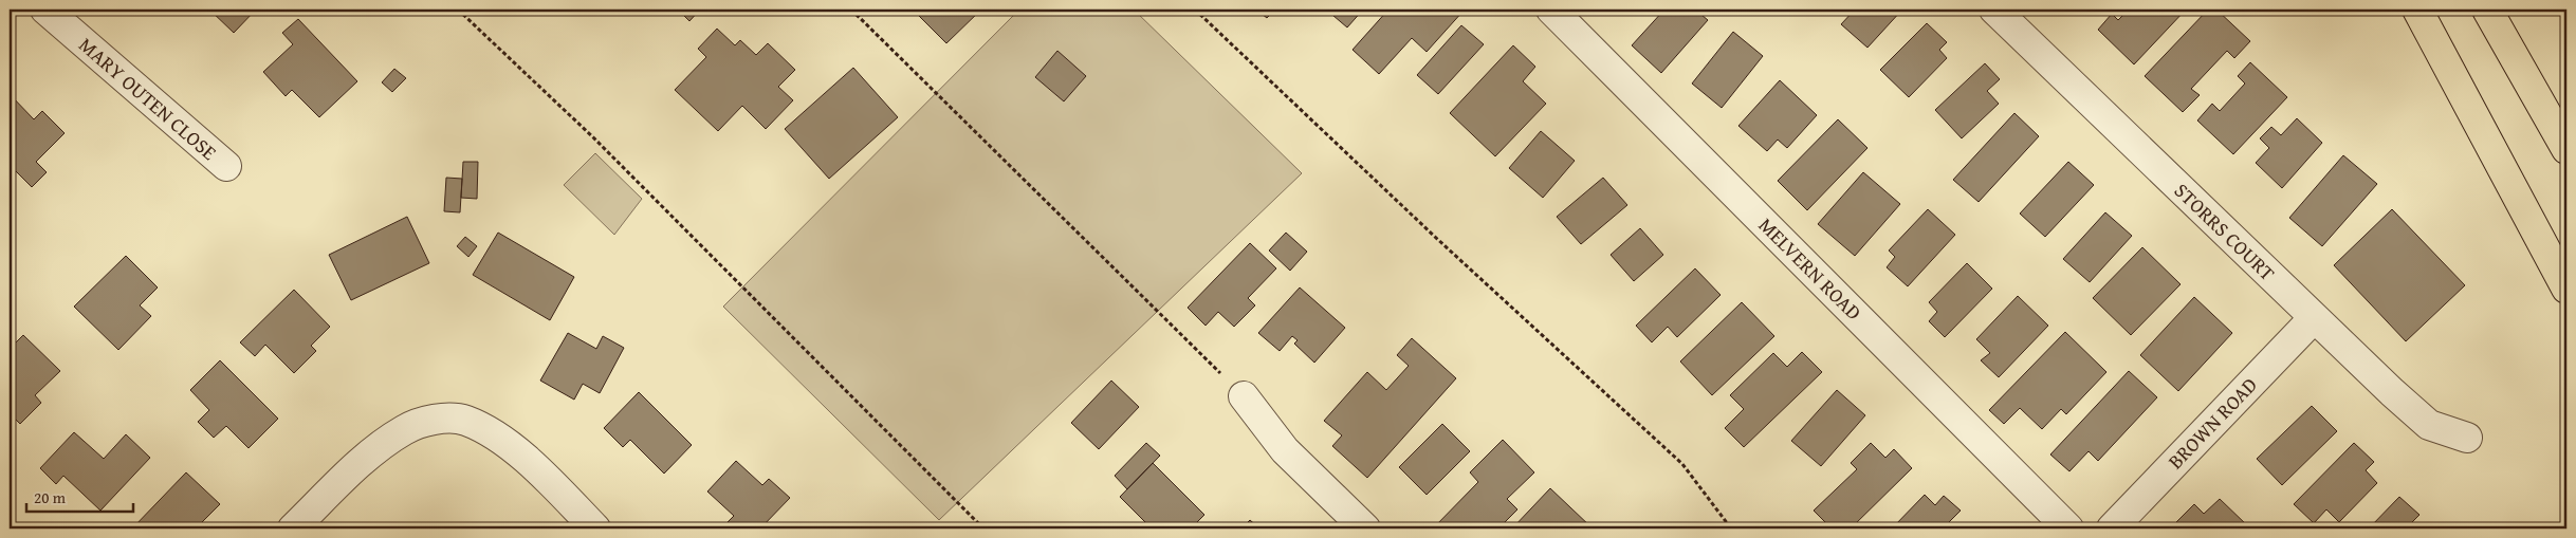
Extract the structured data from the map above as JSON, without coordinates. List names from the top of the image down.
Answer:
{
  "streets": {
    "street": [
      "MARY OUTEN CLOSE",
      "STORRS COURT",
      "MELVERN ROAD",
      "BROWN ROAD"
    ]
  },
  "crossings": [
    ["STORRS COURT", "BROWN ROAD"]
  ],
  "scale_bar": "20 m"
}
